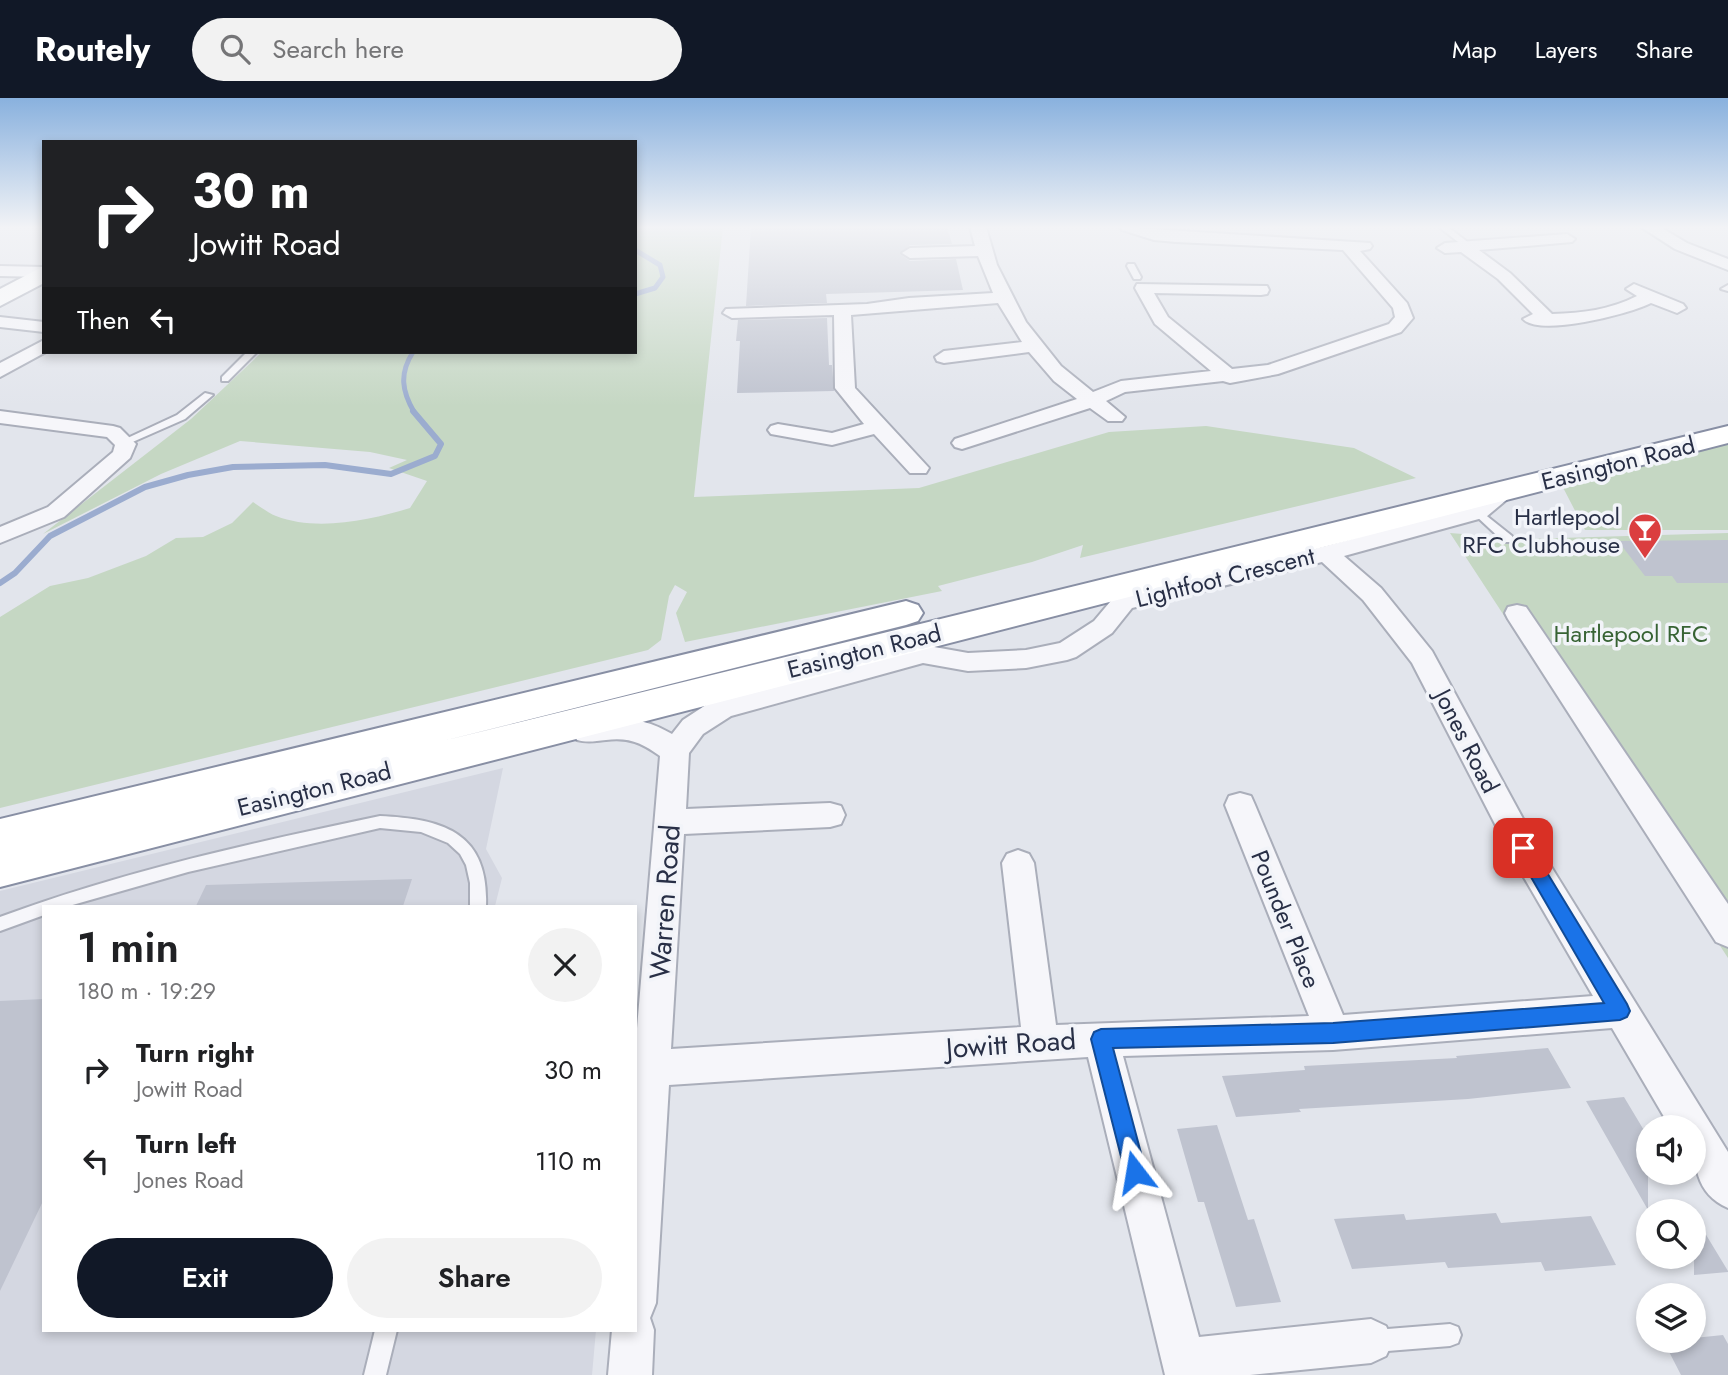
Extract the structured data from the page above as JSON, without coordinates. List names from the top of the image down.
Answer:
{
  "streets": {
    "main road": ["Easington Road"],
    "street": [
      "Lightfoot Crescent",
      "Jones Road",
      "Warren Road",
      "Pounder Place",
      "Jowitt Road"
    ]
  },
  "crossings": [
    ["Easington Road", "Lightfoot Crescent"],
    ["Lightfoot Crescent", "Jones Road"],
    ["Lightfoot Crescent", "Warren Road"],
    ["Jones Road", "Jowitt Road"],
    ["Warren Road", "Jowitt Road"],
    ["Pounder Place", "Jowitt Road"]
  ],
  "parks": ["Hartlepool RFC"],
  "places": {
    "bar": ["Hartlepool RFC Clubhouse"]
  },
  "page": {
    "header": "Routely",
    "search": "Search here",
    "nav": ["Map", "Layers", "Share"],
    "turn": ["30 m", "Jowitt Road"],
    "then": "Then",
    "heading": ["1 min", "180 m · 19:29"],
    "list": [
      {
        "name": "Turn right",
        "note": "Jowitt Road",
        "value": "30 m"
      },
      {
        "name": "Turn left",
        "note": "Jones Road",
        "value": "110 m"
      }
    ],
    "buttons": ["Exit", "Share"]
  }
}
